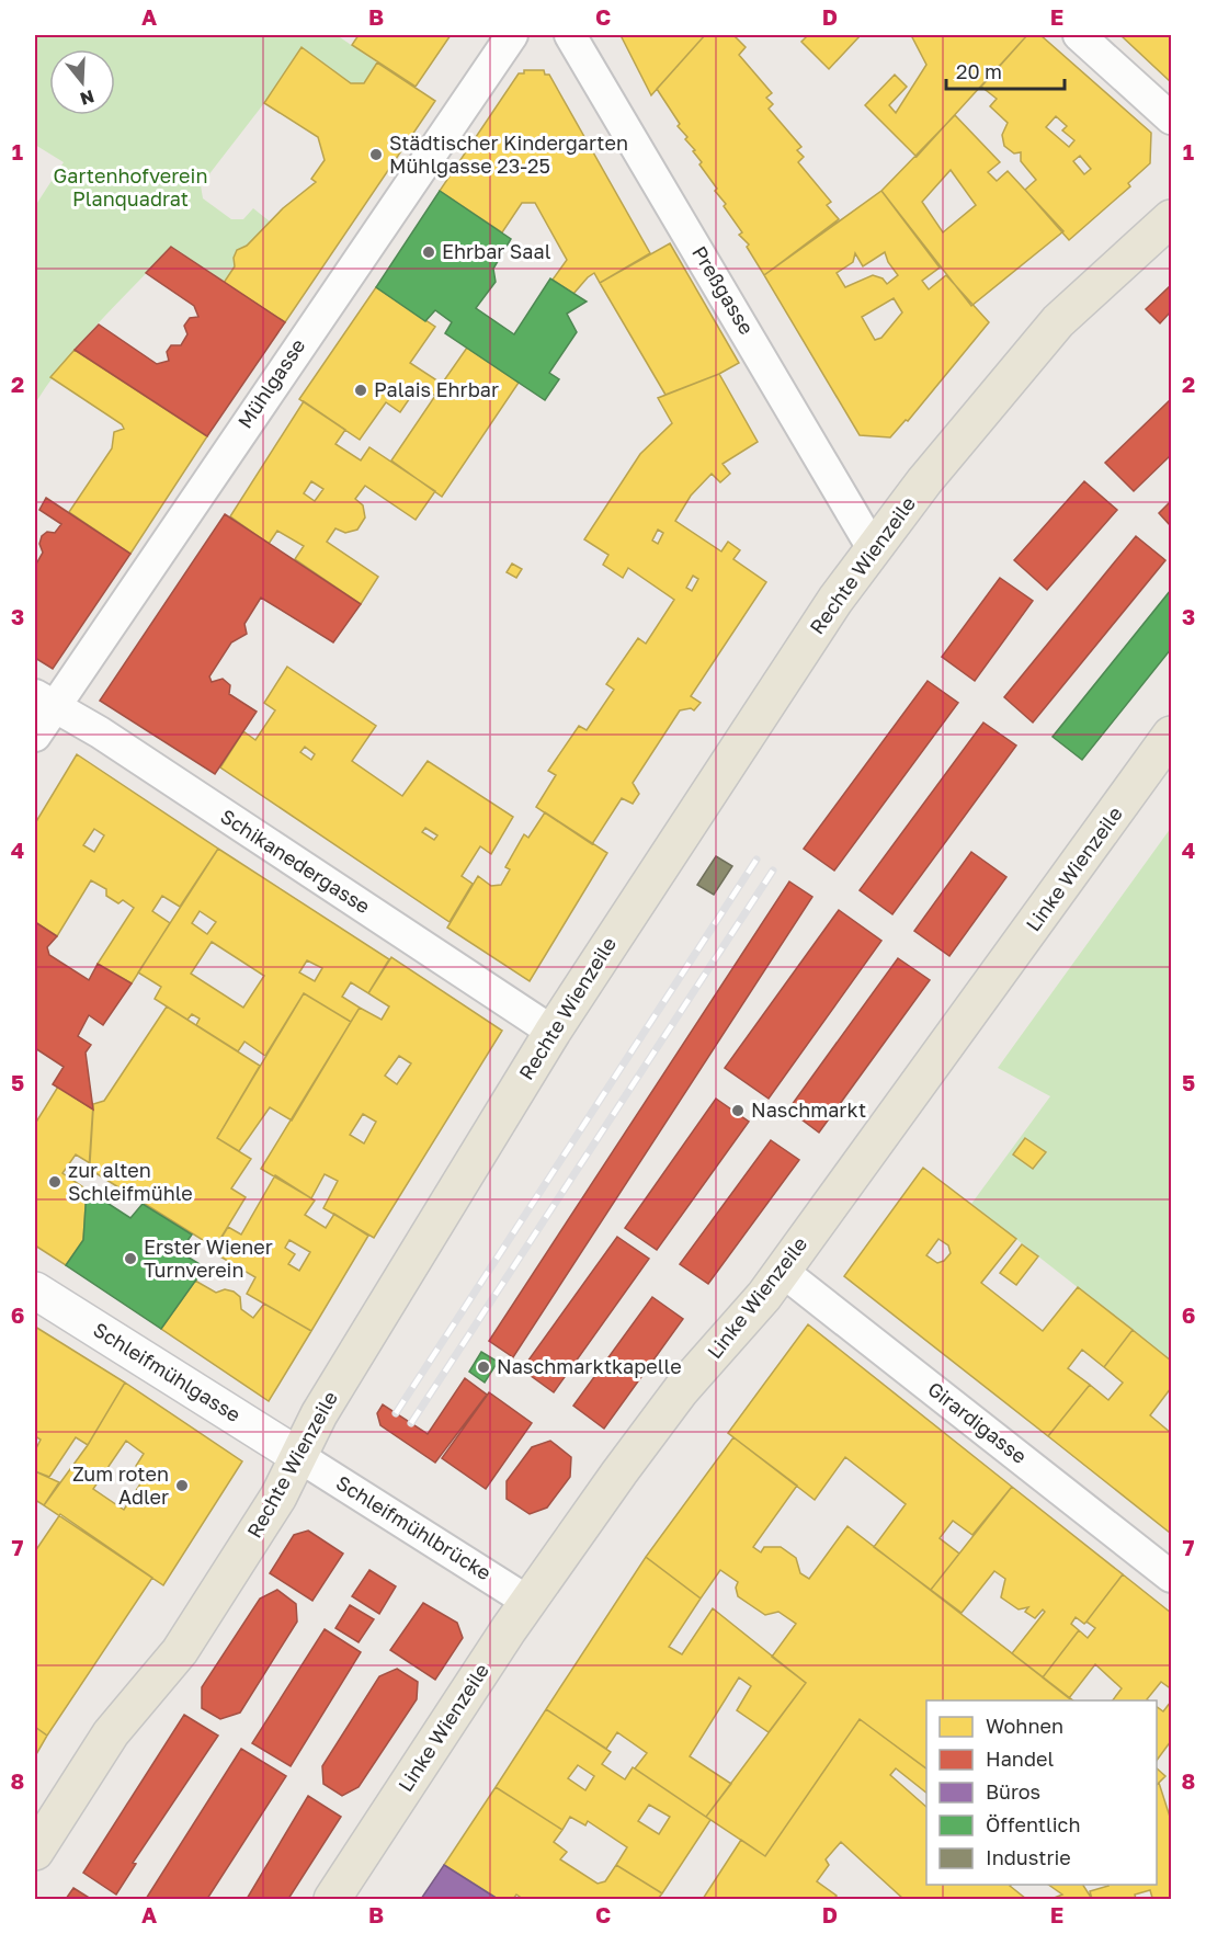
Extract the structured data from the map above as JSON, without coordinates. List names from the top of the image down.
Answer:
{
  "streets": {
    "main road": ["Rechte Wienzeile", "Linke Wienzeile"],
    "street": [
      "Preßgasse",
      "Mühlgasse",
      "Schikanedergasse",
      "Schleifmühlgasse",
      "Girardigasse",
      "Schleifmühlbrücke"
    ]
  },
  "crossings": [
    ["Preßgasse", "Rechte Wienzeile"],
    ["Mühlgasse", "Schikanedergasse"],
    ["Rechte Wienzeile", "Schikanedergasse"],
    ["Rechte Wienzeile", "Schleifmühlgasse"],
    ["Rechte Wienzeile", "Schleifmühlbrücke"],
    ["Linke Wienzeile", "Girardigasse"],
    ["Linke Wienzeile", "Schleifmühlbrücke"],
    ["Schleifmühlgasse", "Schleifmühlbrücke"]
  ],
  "parks": ["Gartenhofverein Planquadrat"],
  "places": [
    "Städtischer Kindergarten Mühlgasse 23-25",
    "Ehrbar Saal",
    "Palais Ehrbar",
    "Naschmarkt",
    "zur alten Schleifmühle",
    "Erster Wiener Turnverein",
    "Naschmarktkapelle",
    "Zum roten Adler"
  ],
  "legend": [
    "Wohnen",
    "Handel",
    "Büros",
    "Öffentlich",
    "Industrie"
  ],
  "scale_bar": "20 m",
  "north": "bottom",
  "grid": {
    "columns": [
      "A",
      "B",
      "C",
      "D",
      "E"
    ],
    "rows": [
      "1",
      "2",
      "3",
      "4",
      "5",
      "6",
      "7",
      "8"
    ]
  }
}
